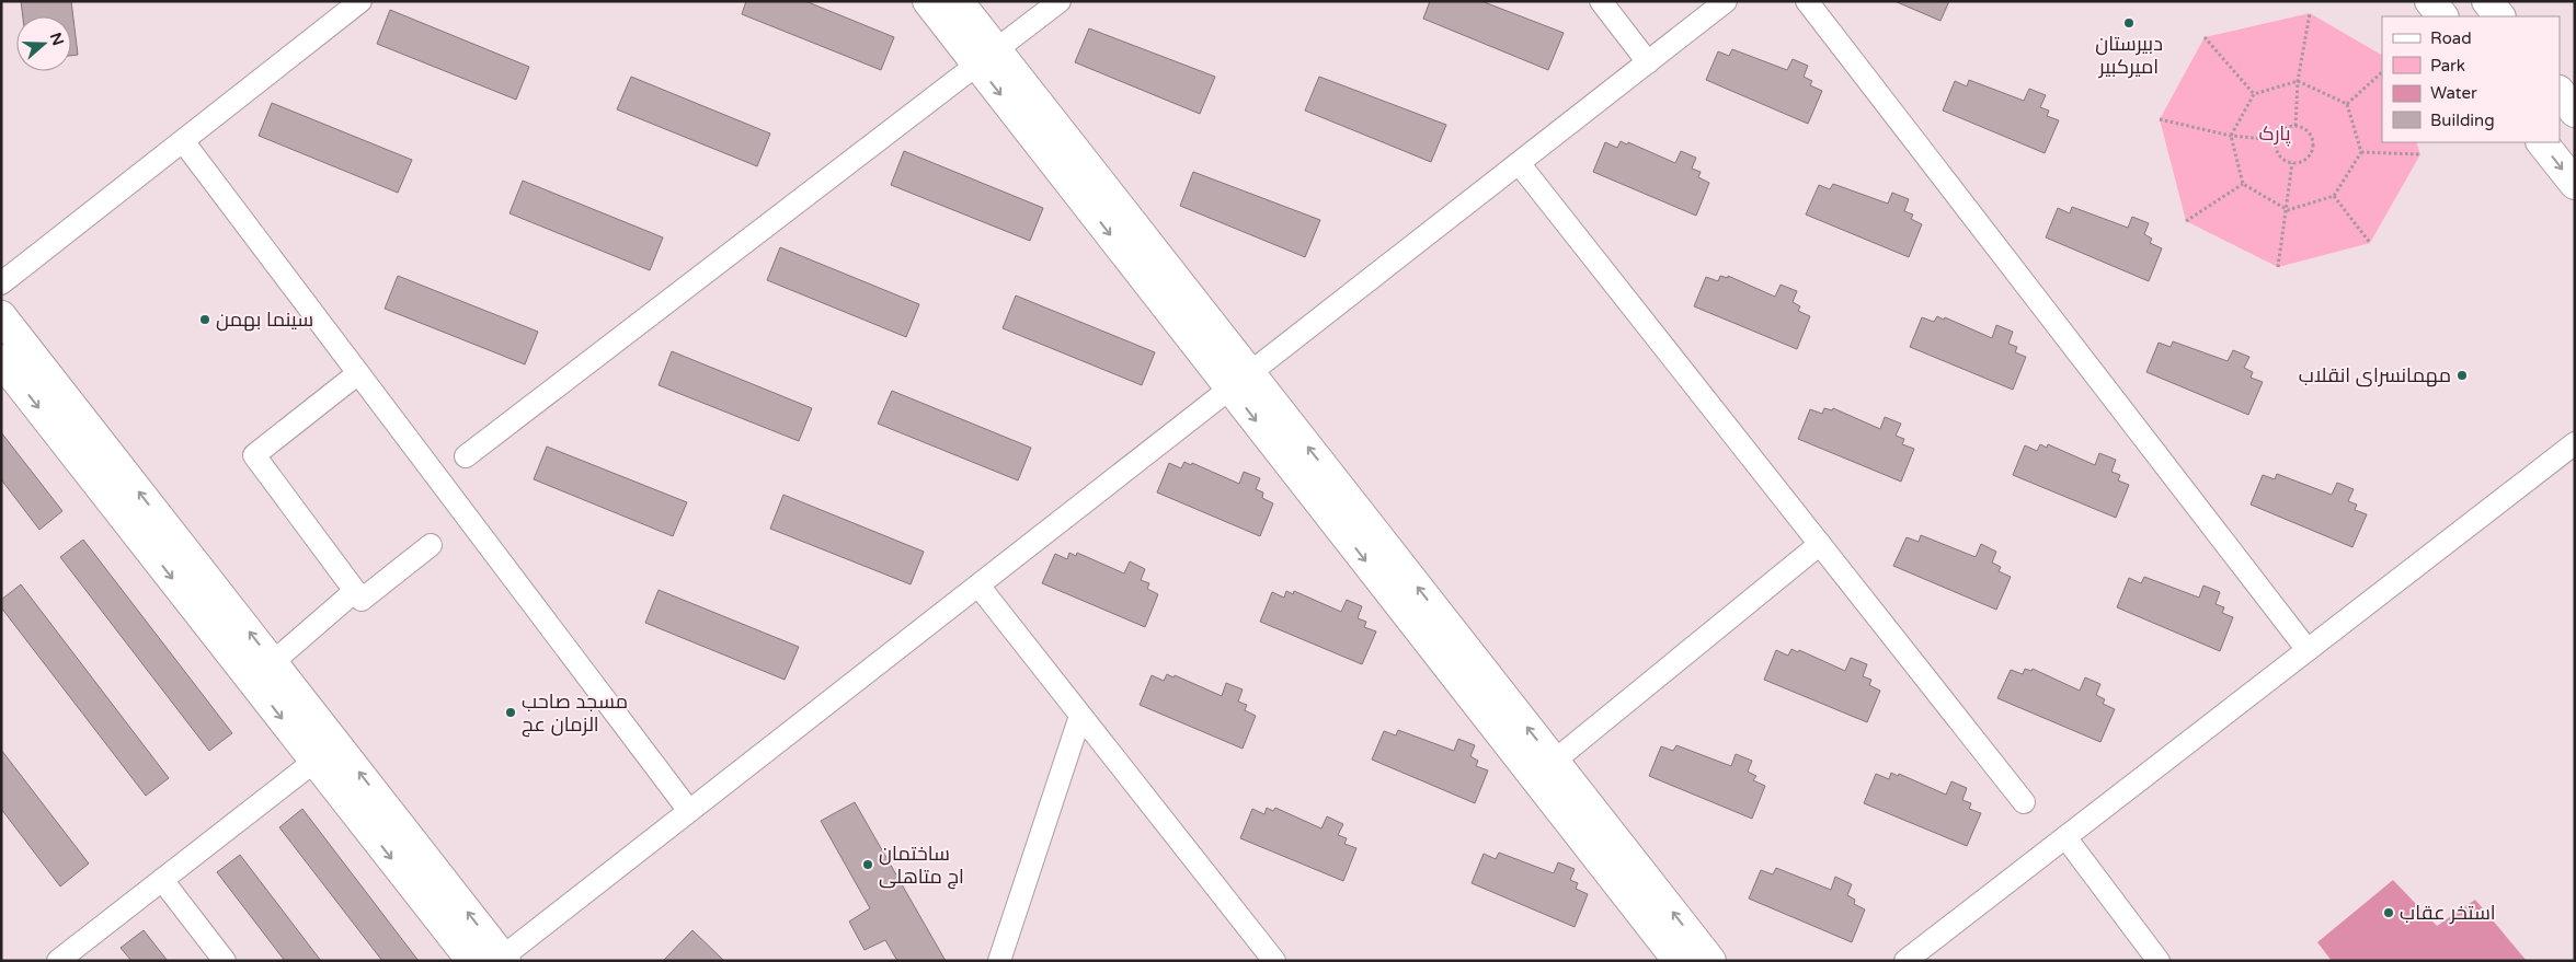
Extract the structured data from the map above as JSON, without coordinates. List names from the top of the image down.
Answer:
{
  "parks": ["پارک"],
  "places": [
    "دبیرستان امیرکبیر",
    "سینما بهمن",
    "مهمانسرای انقلاب",
    "مسجد صاحب الزمان عج",
    "ساختمان اچ متاهلی",
    "استخر عقاب"
  ],
  "legend": [
    "Road",
    "Park",
    "Water",
    "Building"
  ],
  "north": "right"
}
